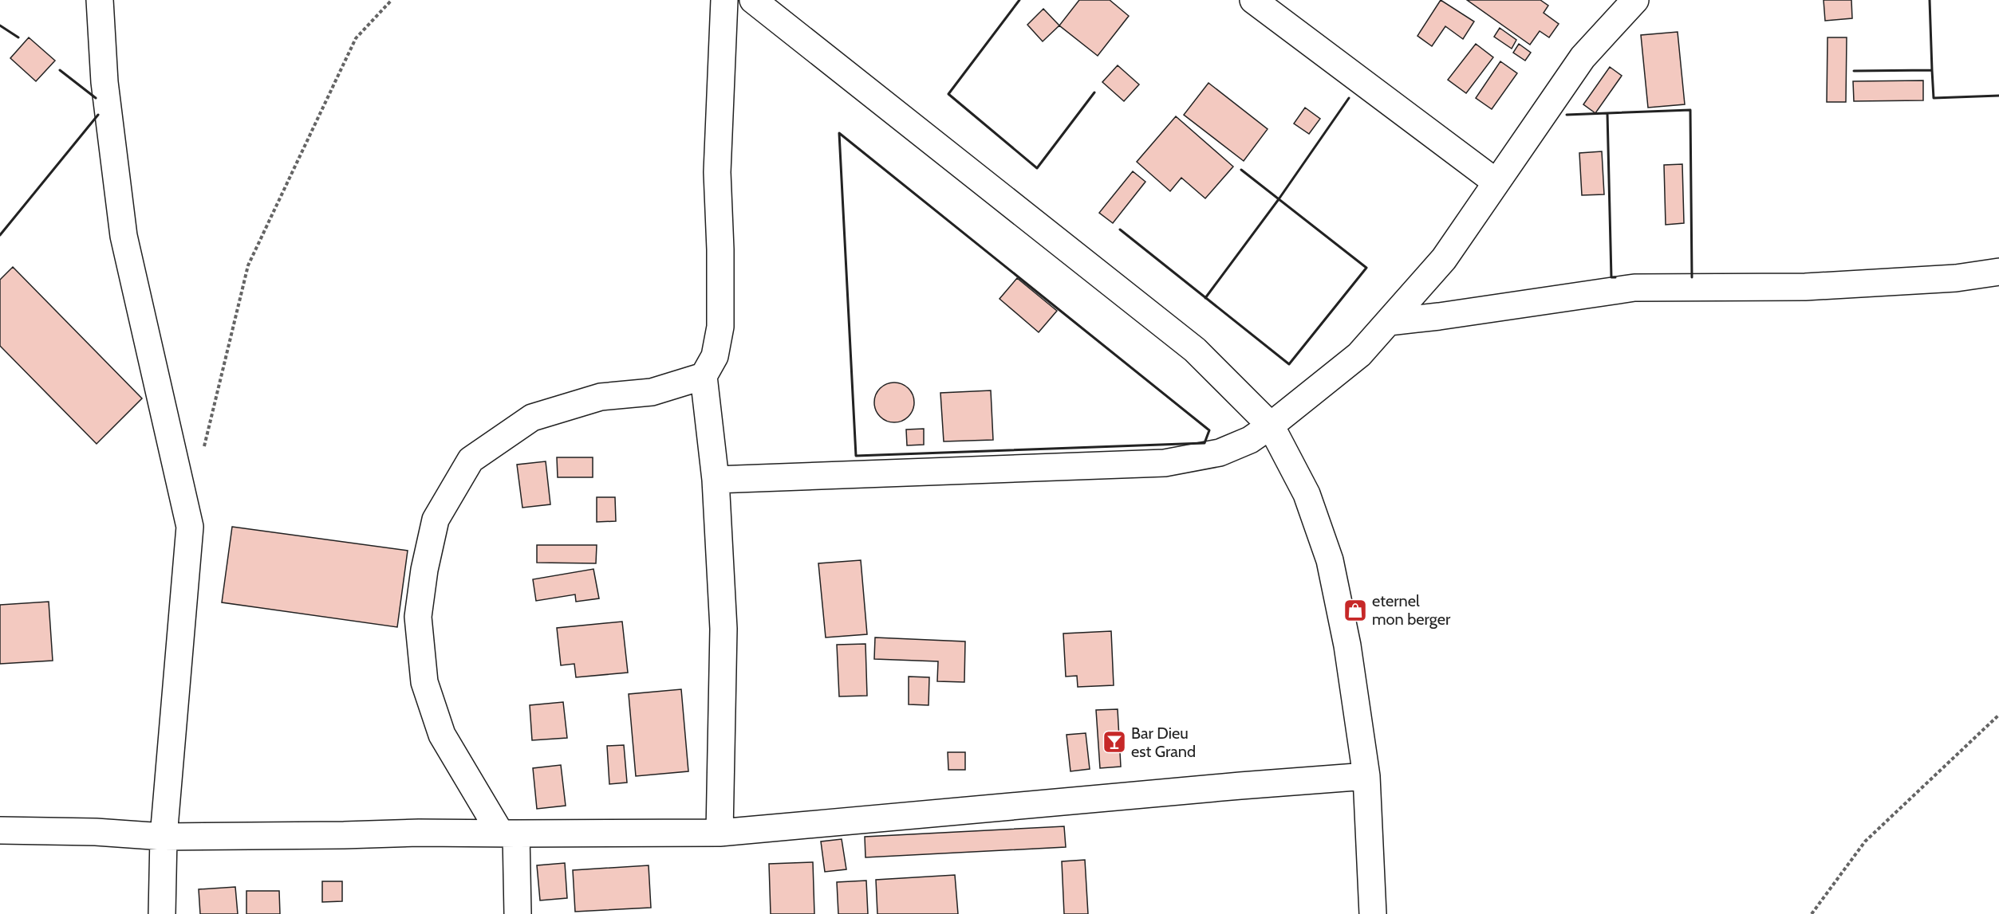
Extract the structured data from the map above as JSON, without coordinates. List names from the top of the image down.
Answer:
{
  "places": {
    "shop": ["eternel mon berger"],
    "bar": ["Bar Dieu est Grand"]
  }
}
